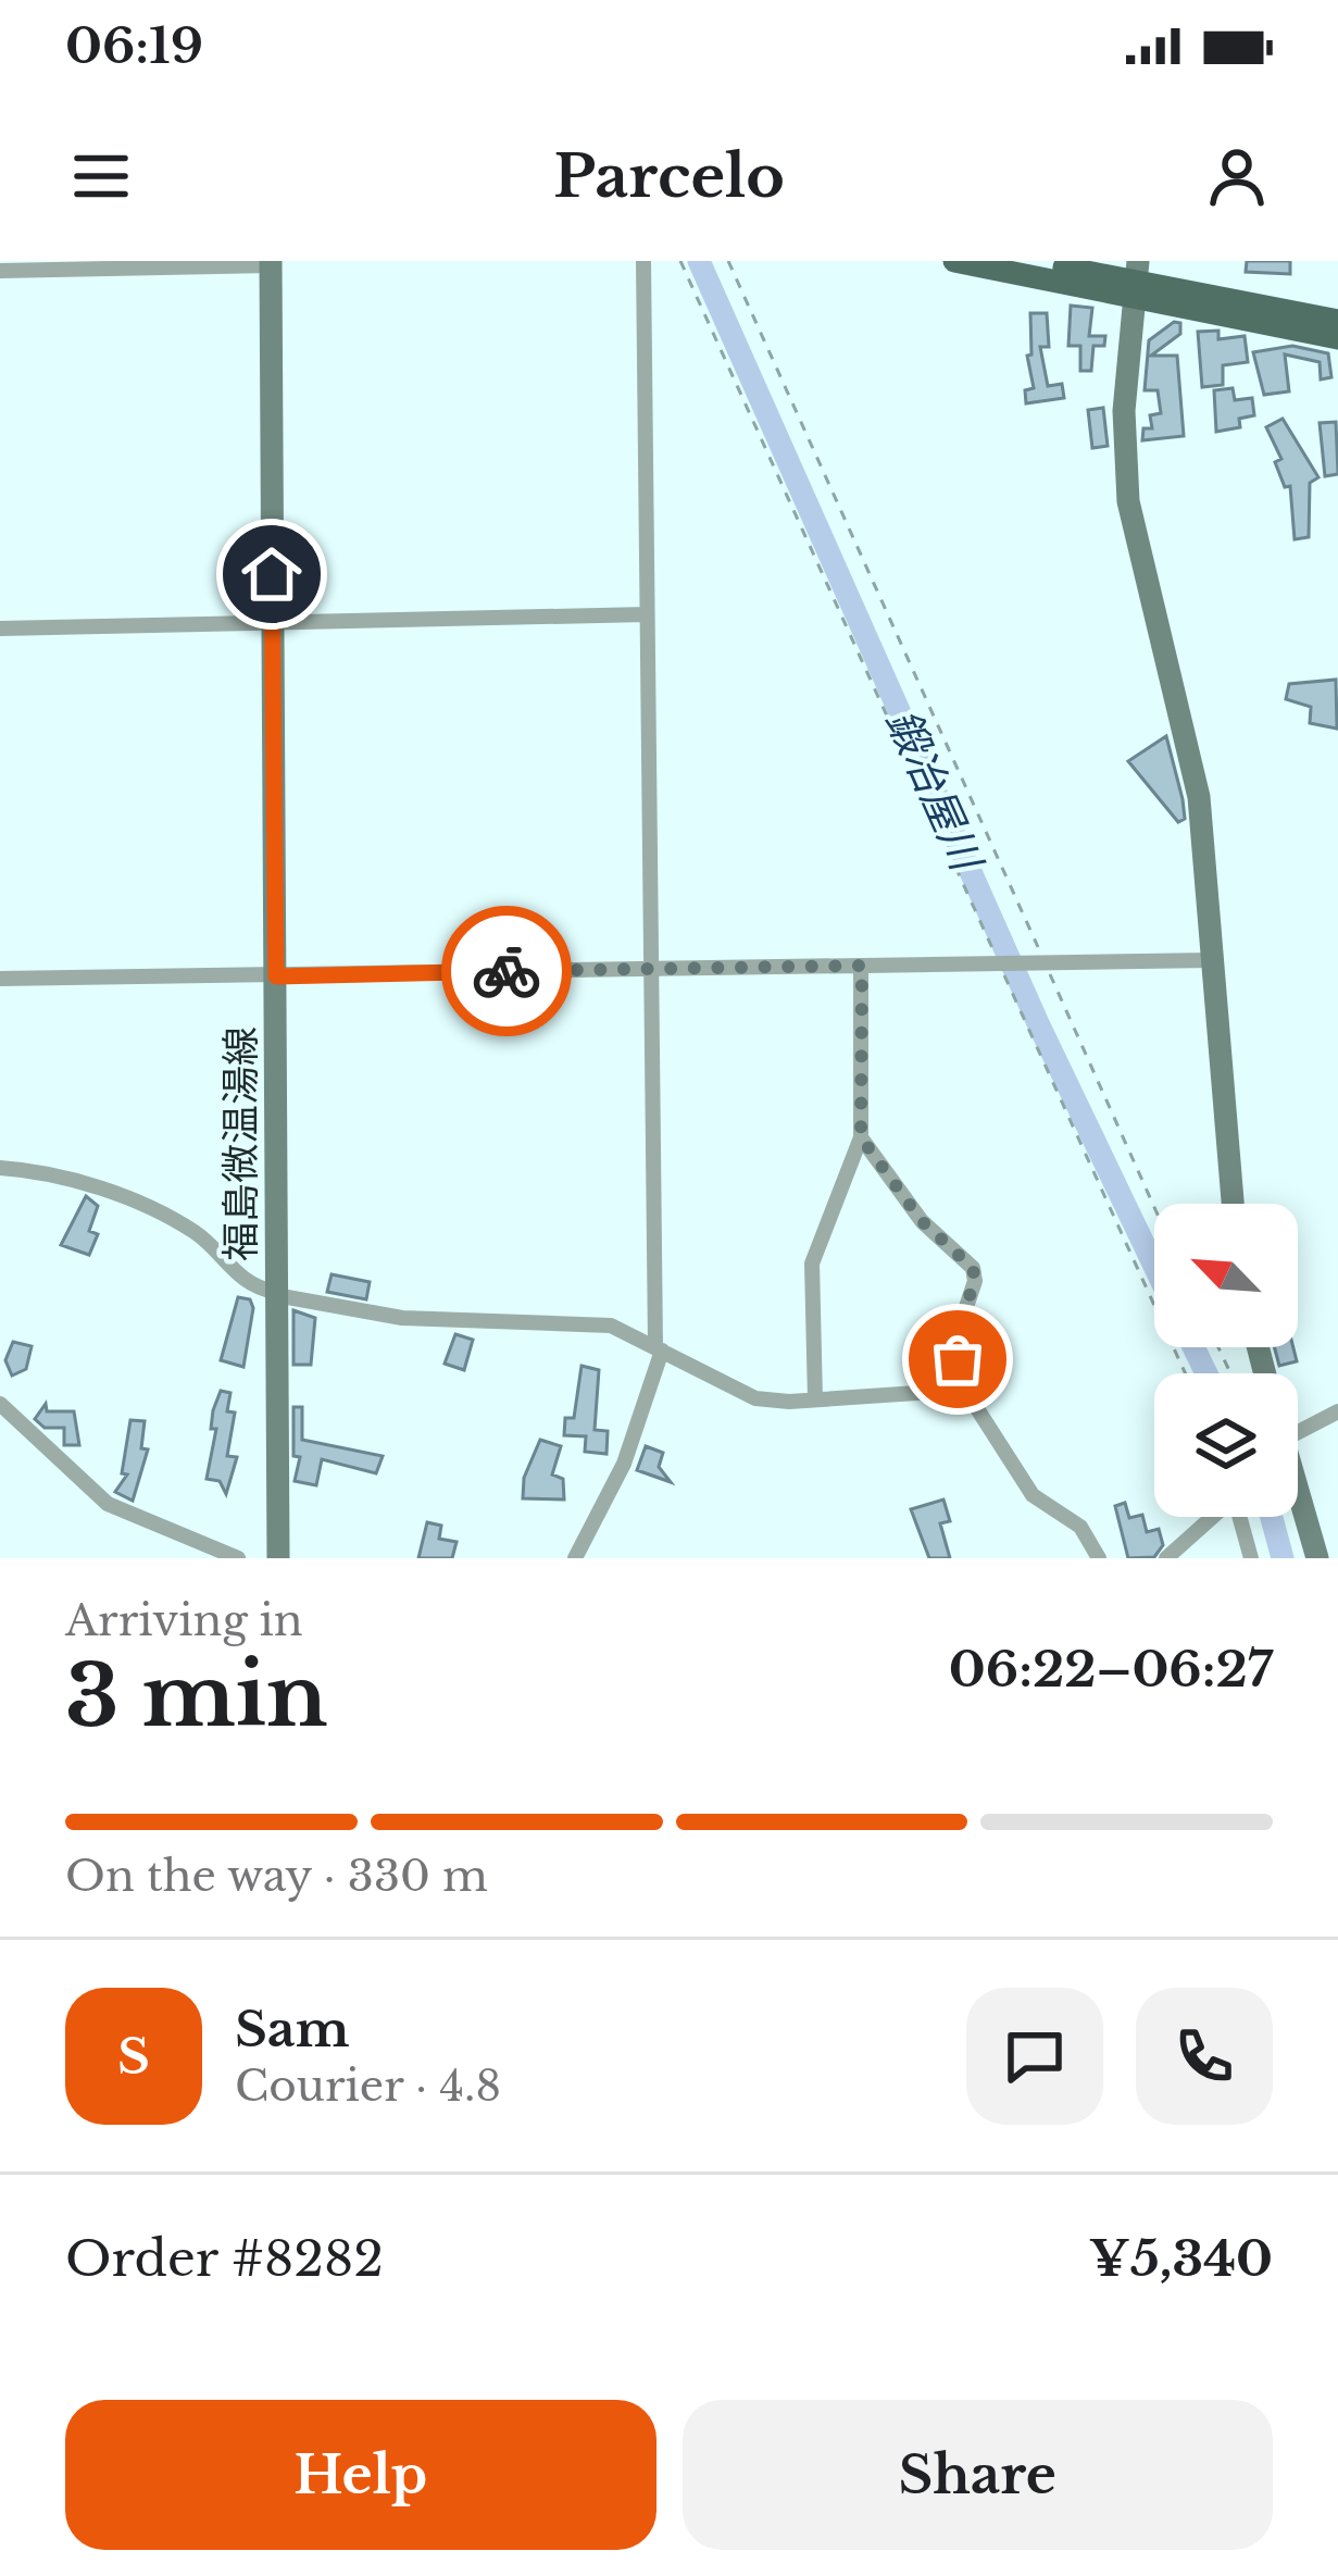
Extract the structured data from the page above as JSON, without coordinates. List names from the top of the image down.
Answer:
{
  "streets": {
    "main road": ["福島微温湯線"]
  },
  "water": ["鍛冶屋川"],
  "north": "top left",
  "page": {
    "status": "06:19",
    "header": "Parcelo",
    "heading": ["3 min", "Arriving in", "06:22–06:27"],
    "panel": [
      "Sam",
      "Courier · 4.8",
      "Order #8282",
      "¥5,340"
    ],
    "bar": "On the way · 330 m",
    "round": "S",
    "buttons": ["Help", "Share"]
  }
}
